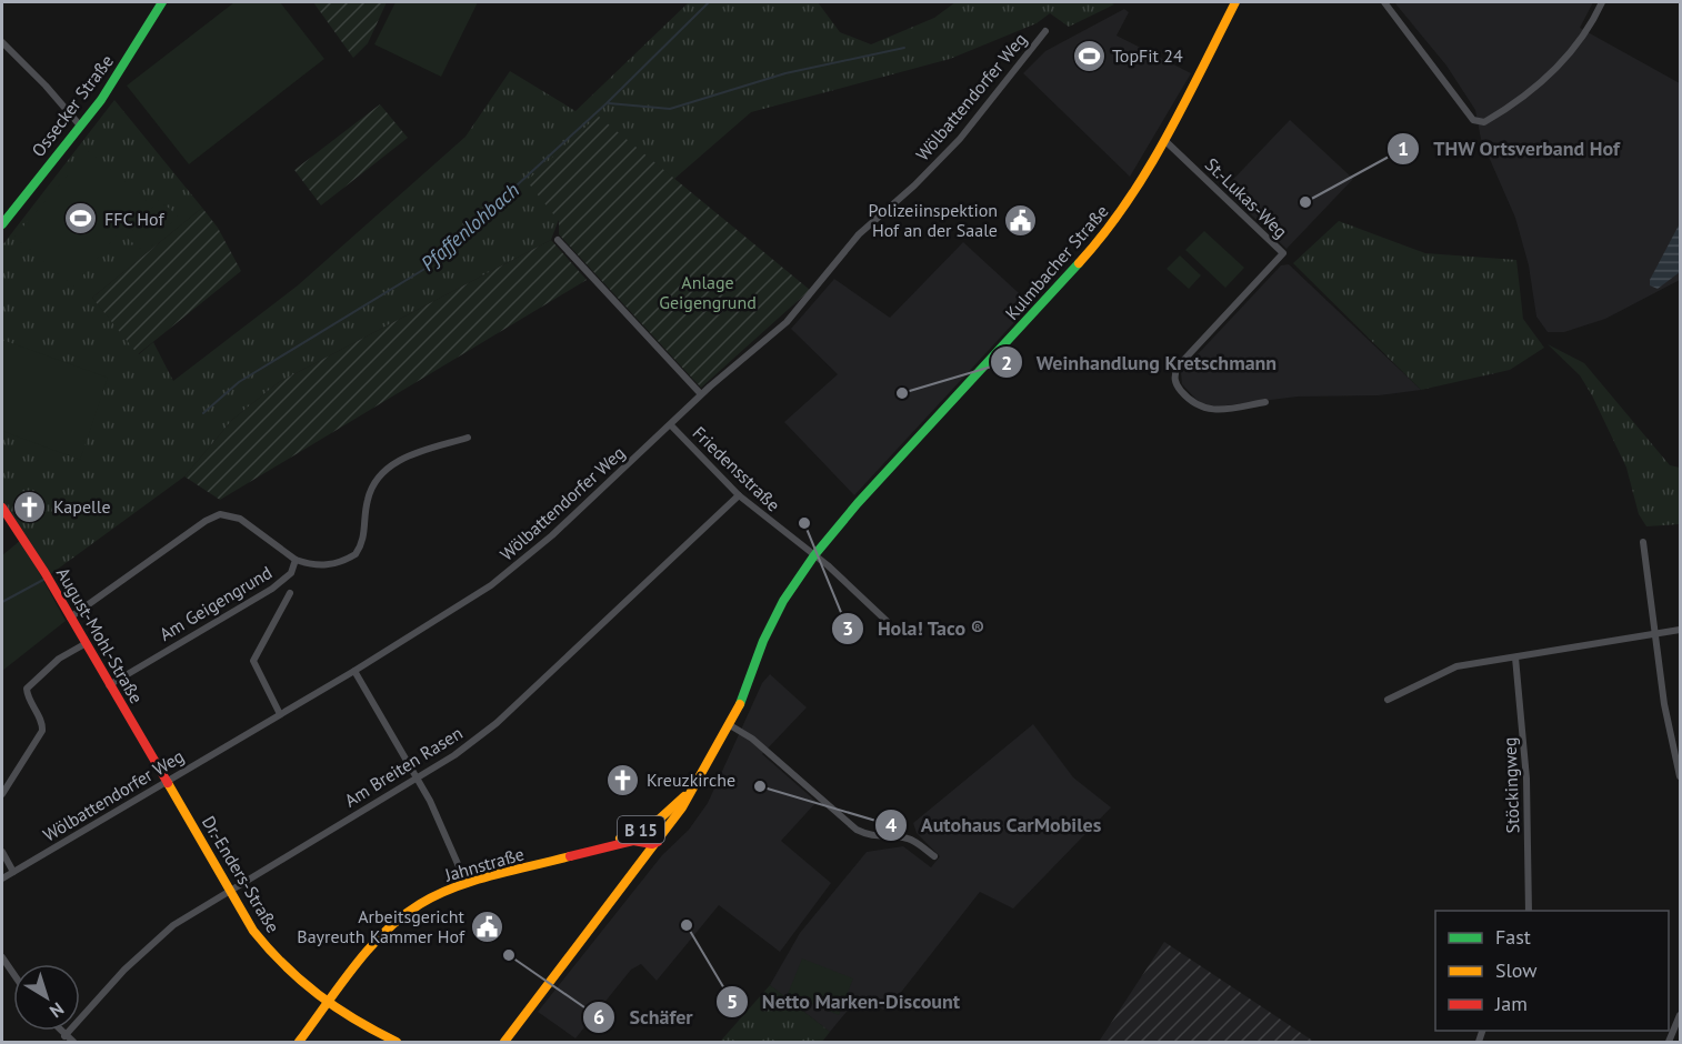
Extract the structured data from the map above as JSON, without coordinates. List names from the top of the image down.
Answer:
{
  "streets": {
    "main road": [
      "Ossecker Straße",
      "Kulmbacher Straße",
      "August-Mohl-Straße",
      "B 15",
      "Jahnstraße",
      "Dr.-Enders-Straße"
    ],
    "street": [
      "Wölbattendorfer Weg",
      "St.-Lukas-Weg",
      "Friedensstraße",
      "Am Geigengrund",
      "Am Breiten Rasen",
      "Stöckingweg"
    ]
  },
  "crossings": [
    ["Wölbattendorfer Weg", "Friedensstraße"],
    ["Wölbattendorfer Weg", "Am Geigengrund"],
    ["Wölbattendorfer Weg", "August-Mohl-Straße"],
    ["Wölbattendorfer Weg", "Dr.-Enders-Straße"],
    ["St.-Lukas-Weg", "Kulmbacher Straße"],
    ["Kulmbacher Straße", "Friedensstraße"],
    ["Kulmbacher Straße", "B 15"],
    ["Kulmbacher Straße", "Jahnstraße"],
    ["Friedensstraße", "Am Breiten Rasen"],
    ["Am Geigengrund", "August-Mohl-Straße"],
    ["August-Mohl-Straße", "Dr.-Enders-Straße"],
    ["Am Breiten Rasen", "Dr.-Enders-Straße"],
    ["B 15", "Jahnstraße"],
    ["Jahnstraße", "Dr.-Enders-Straße"]
  ],
  "water": ["Pfaffenlohbach"],
  "parks": ["Anlage Geigengrund"],
  "places": {
    "sports": ["TopFit 24", "FFC Hof"],
    "other": [
      "THW Ortsverband Hof",
      "Weinhandlung Kretschmann",
      "Hola! Taco ®",
      "Autohaus CarMobiles",
      "Netto Marken-Discount",
      "Schäfer"
    ],
    "public building": ["Polizeiinspektion Hof an der Saale", "Arbeitsgericht Bayreuth Kammer Hof"],
    "church": ["Kapelle", "Kreuzkirche"]
  },
  "legend": ["Fast", "Slow", "Jam"],
  "north": "bottom right"
}
